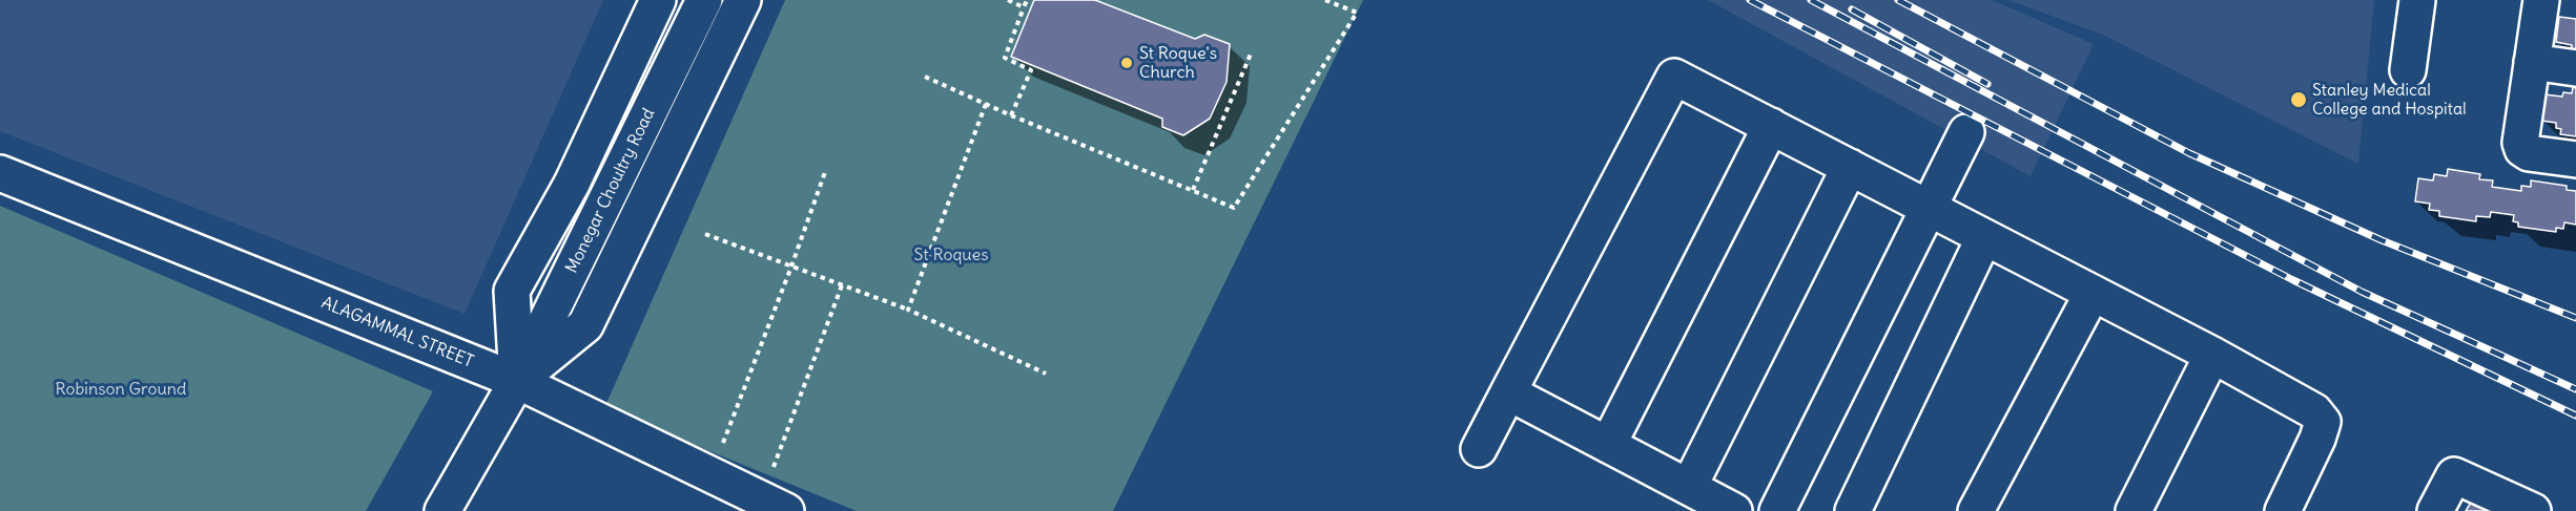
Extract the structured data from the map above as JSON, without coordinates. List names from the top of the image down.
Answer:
{
  "streets": {
    "street": ["Monegar Choultry Road", "ALAGAMMAL STREET"]
  },
  "crossings": [
    ["Monegar Choultry Road", "ALAGAMMAL STREET"]
  ],
  "parks": ["St Roques", "Robinson Ground"],
  "places": ["St Roque's Church", "Stanley Medical College and Hospital"]
}
